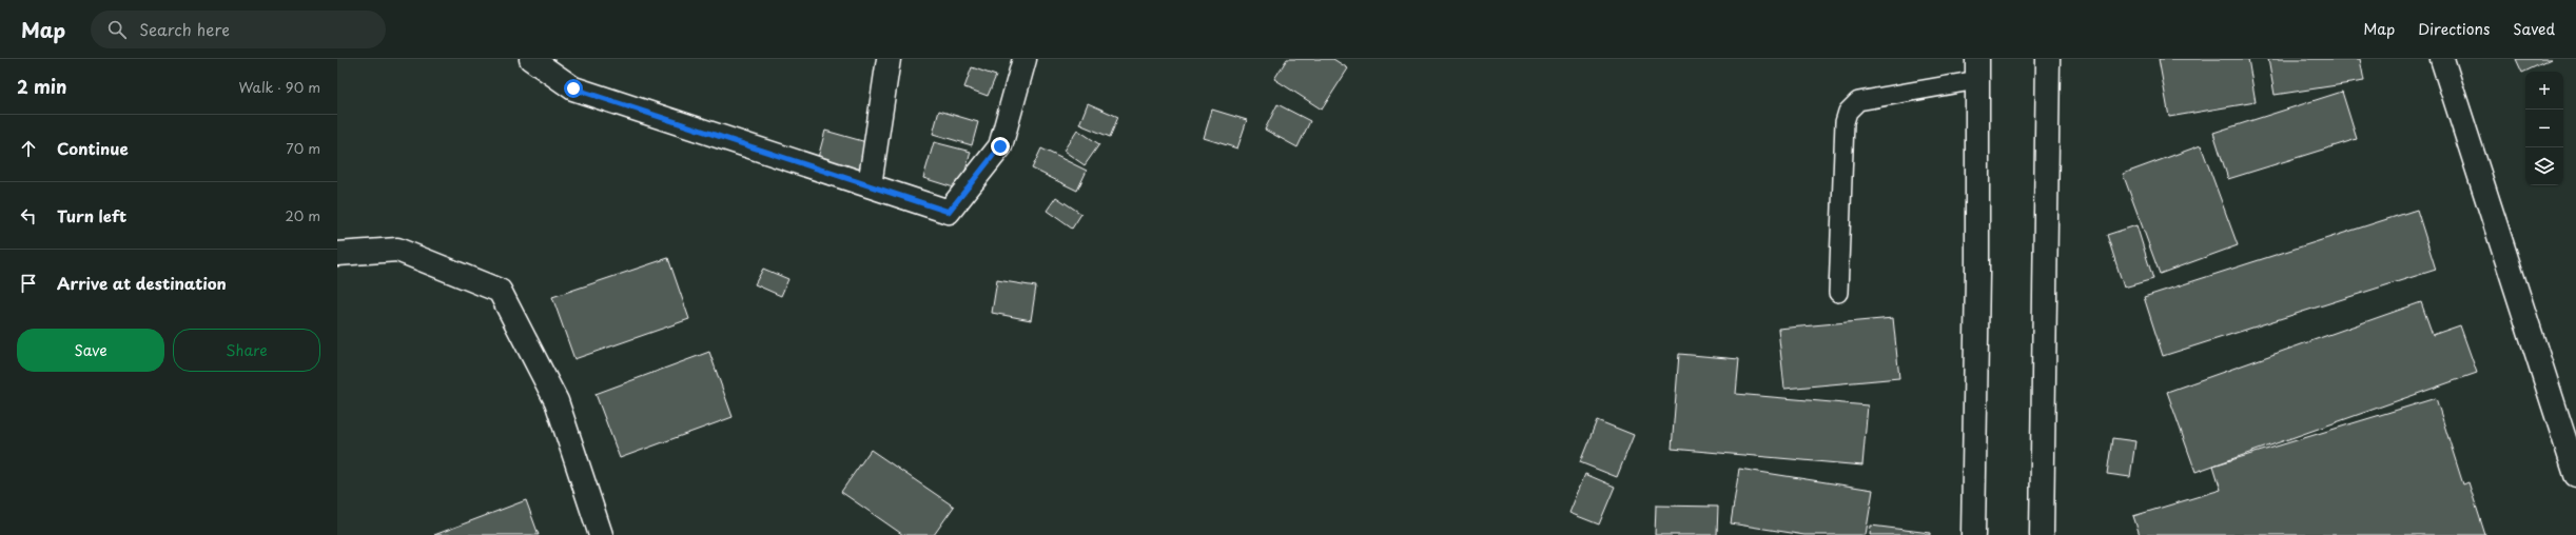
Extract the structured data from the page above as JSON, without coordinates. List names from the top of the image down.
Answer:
{
  "page": {
    "header": "Map",
    "search": "Search here",
    "nav": ["Map", "Directions", "Saved"],
    "heading": ["2 min", "Walk · 90 m"],
    "map_buttons": ["+", "−"],
    "list": [
      ["Continue", "70 m"],
      ["Turn left", "20 m"],
      "Arrive at destination"
    ],
    "buttons": ["Save", "Share"]
  }
}
